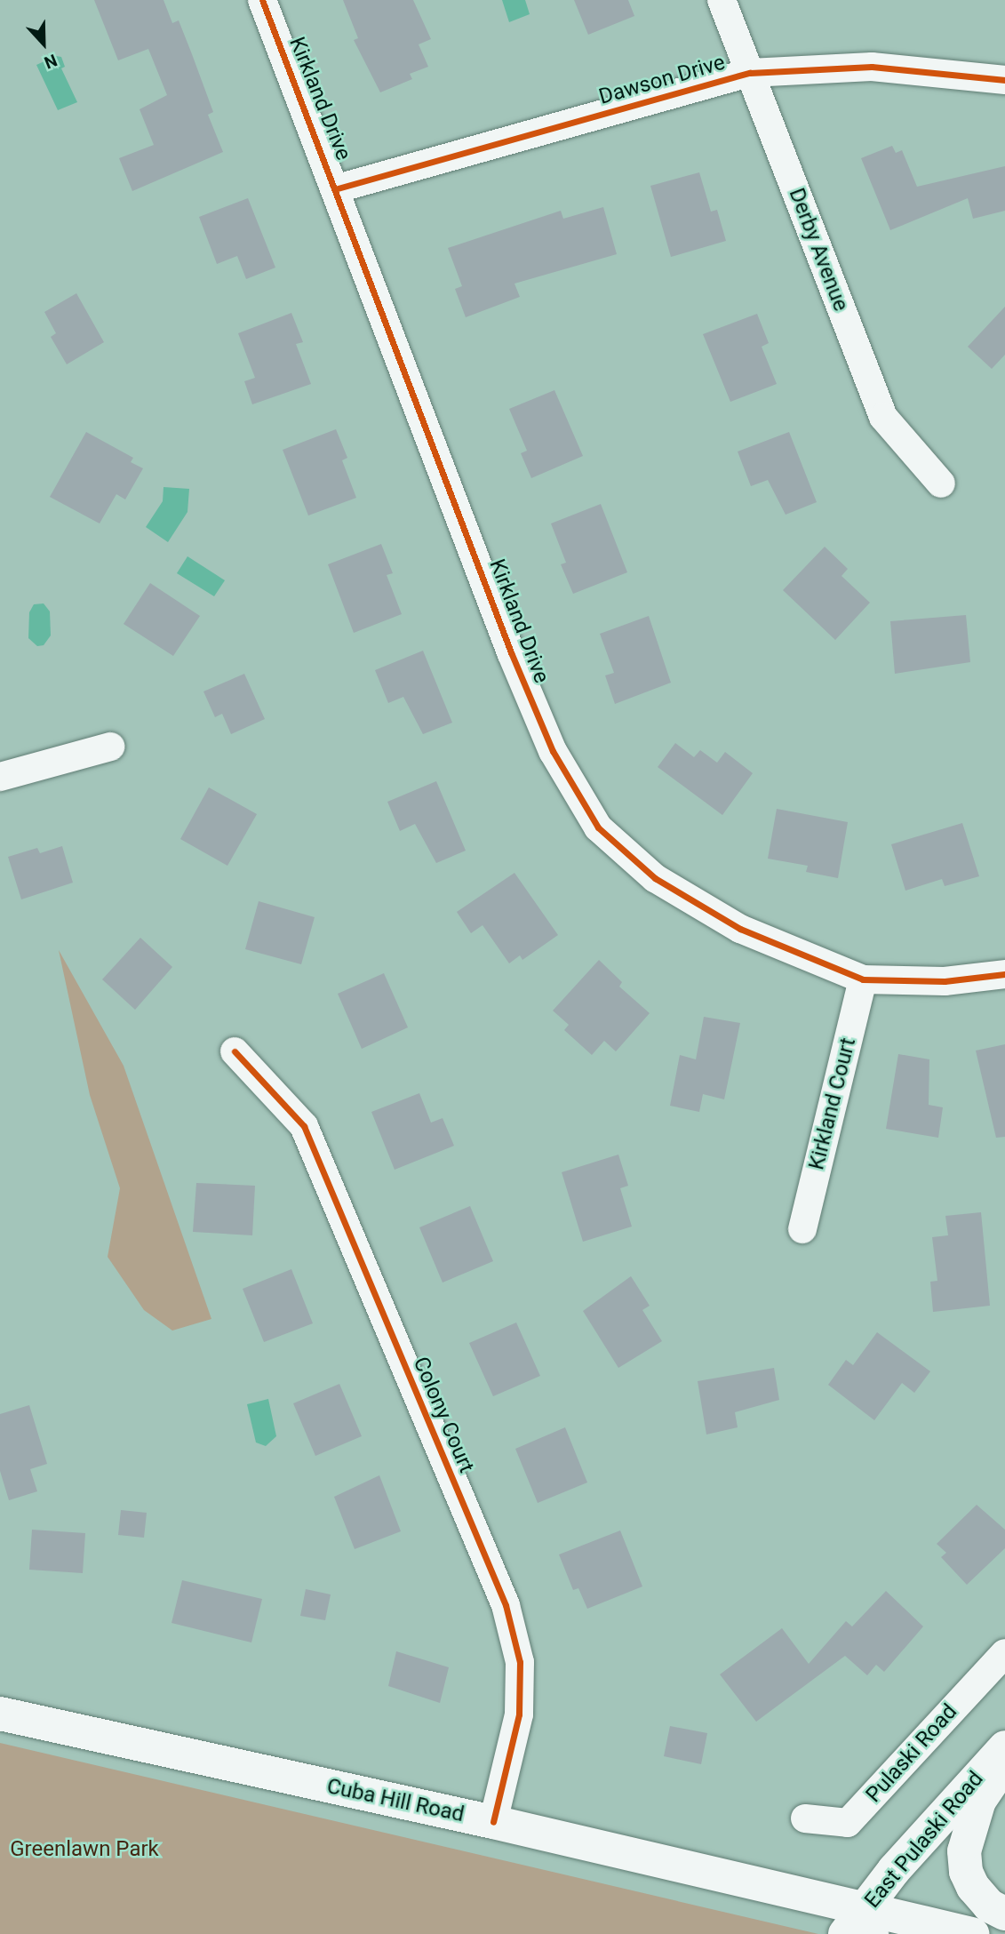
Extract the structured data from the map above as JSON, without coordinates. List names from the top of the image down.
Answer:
{
  "streets": {
    "main road": ["Cuba Hill Road", "East Pulaski Road"],
    "street": [
      "Dawson Drive",
      "Kirkland Drive",
      "Derby Avenue",
      "Kirkland Court",
      "Colony Court",
      "Pulaski Road"
    ]
  },
  "crossings": [
    ["Dawson Drive", "Kirkland Drive"],
    ["Dawson Drive", "Derby Avenue"],
    ["Kirkland Drive", "Kirkland Court"],
    ["Colony Court", "Cuba Hill Road"],
    ["Cuba Hill Road", "East Pulaski Road"]
  ],
  "parks": ["Greenlawn Park"],
  "north": "bottom"
}
